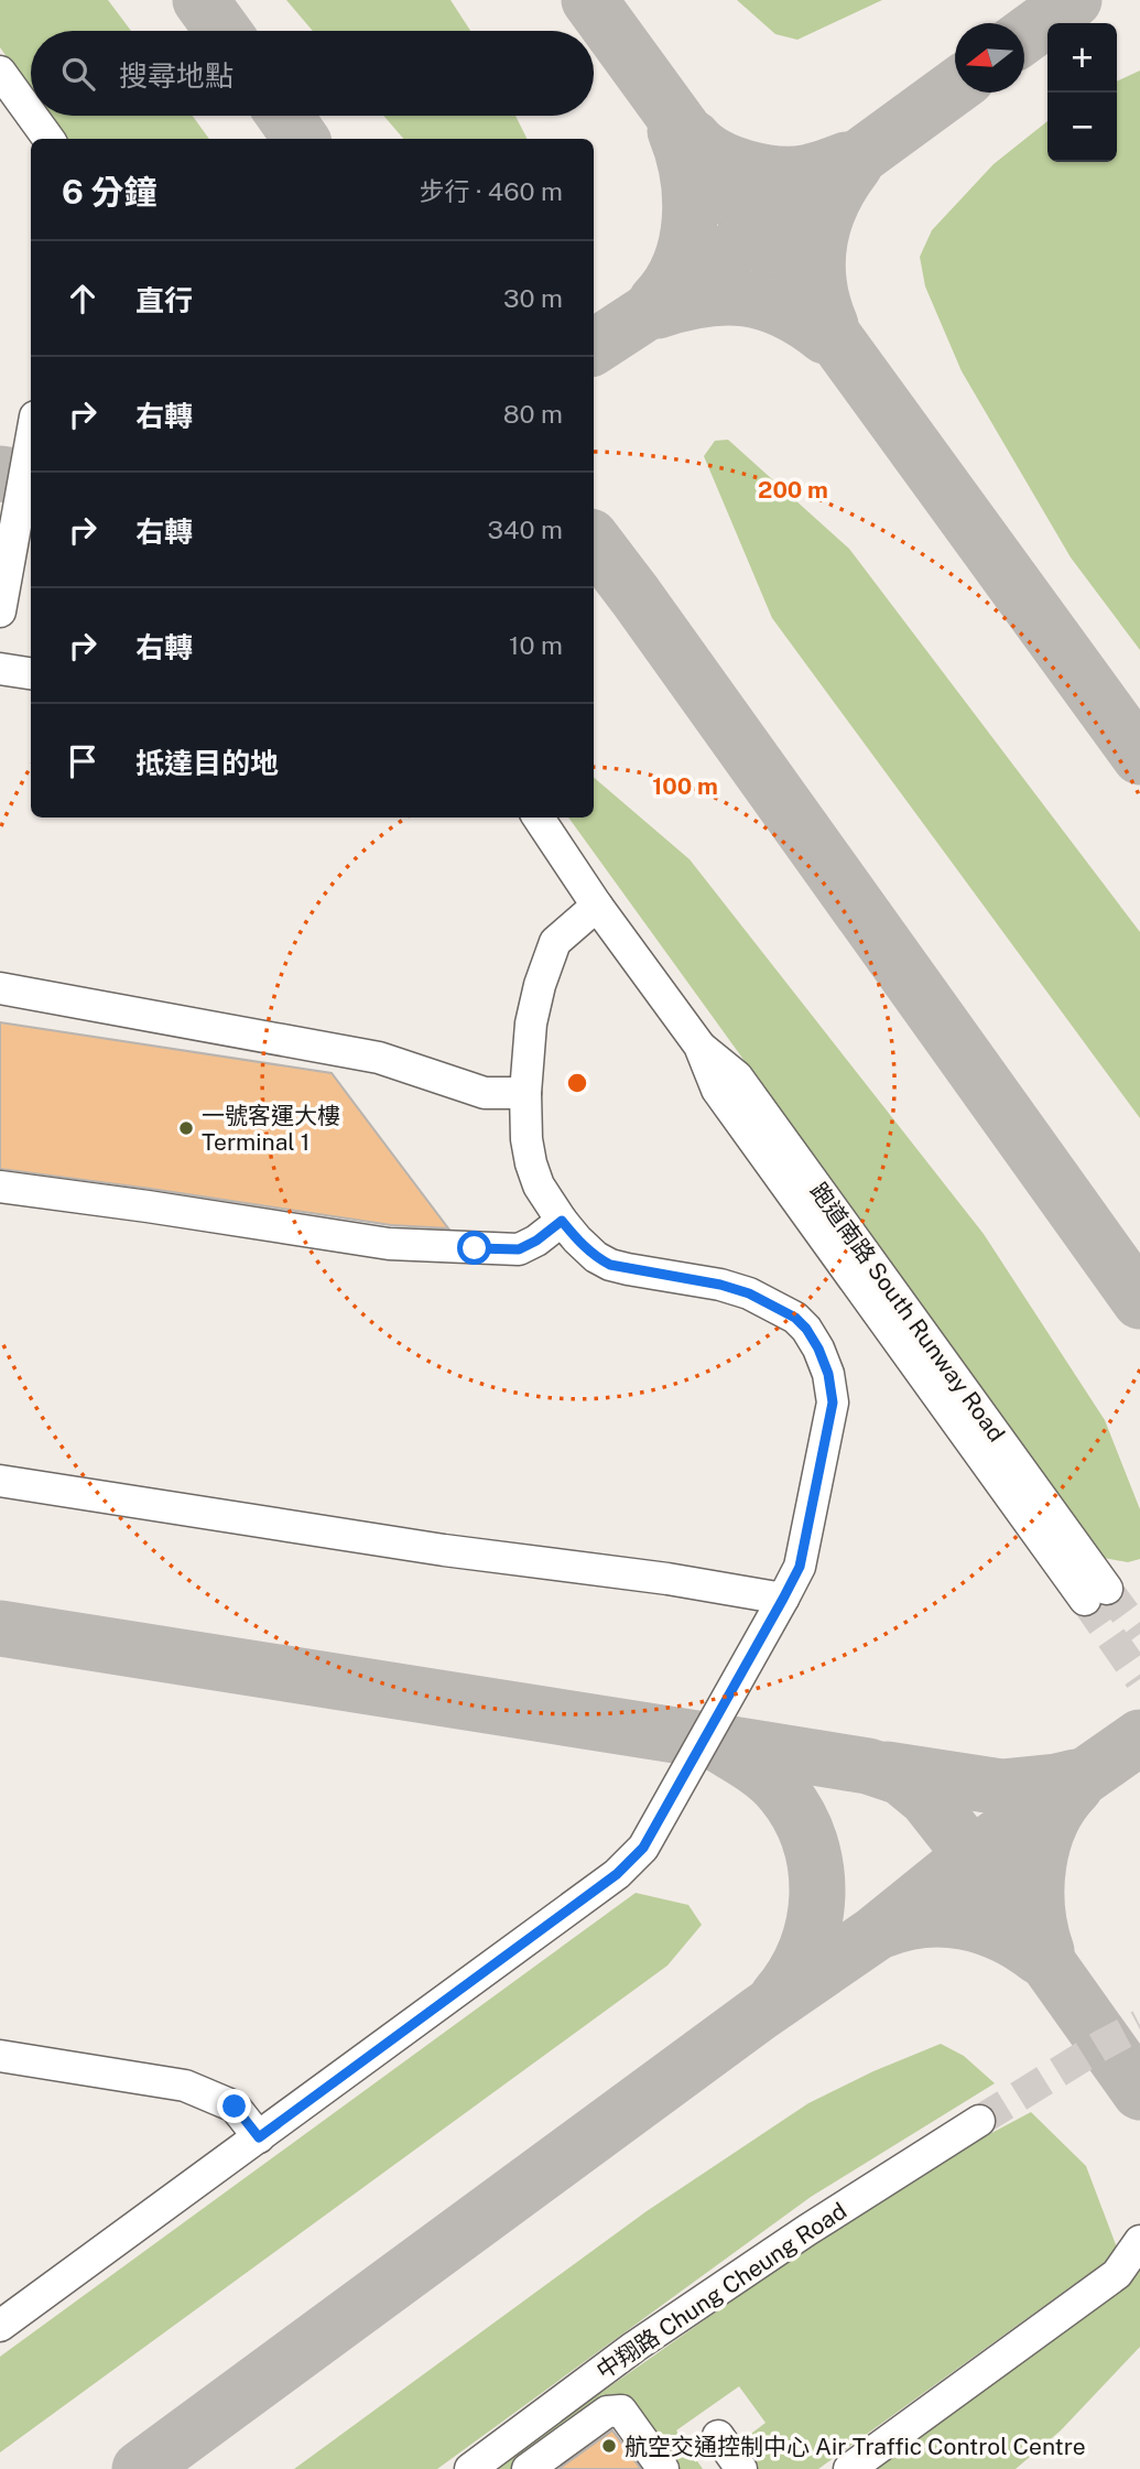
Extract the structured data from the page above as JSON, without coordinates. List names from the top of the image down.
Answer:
{
  "streets": {
    "lane": ["跑道南路 South Runway Road", "中翔路 Chung Cheung Road"]
  },
  "places": ["一號客運大樓 Terminal 1", "航空交通控制中心 Air Traffic Control Centre"],
  "north": "left",
  "page": {
    "map_buttons": ["+", "−"],
    "search": "搜尋地點",
    "heading": ["6 分鐘", "步行 · 460 m"],
    "list": [
      ["直行", "30 m"],
      ["右轉", "80 m"],
      ["右轉", "340 m"],
      ["右轉", "10 m"],
      "抵達目的地"
    ]
  },
  "rings": ["200 m", "100 m"]
}
